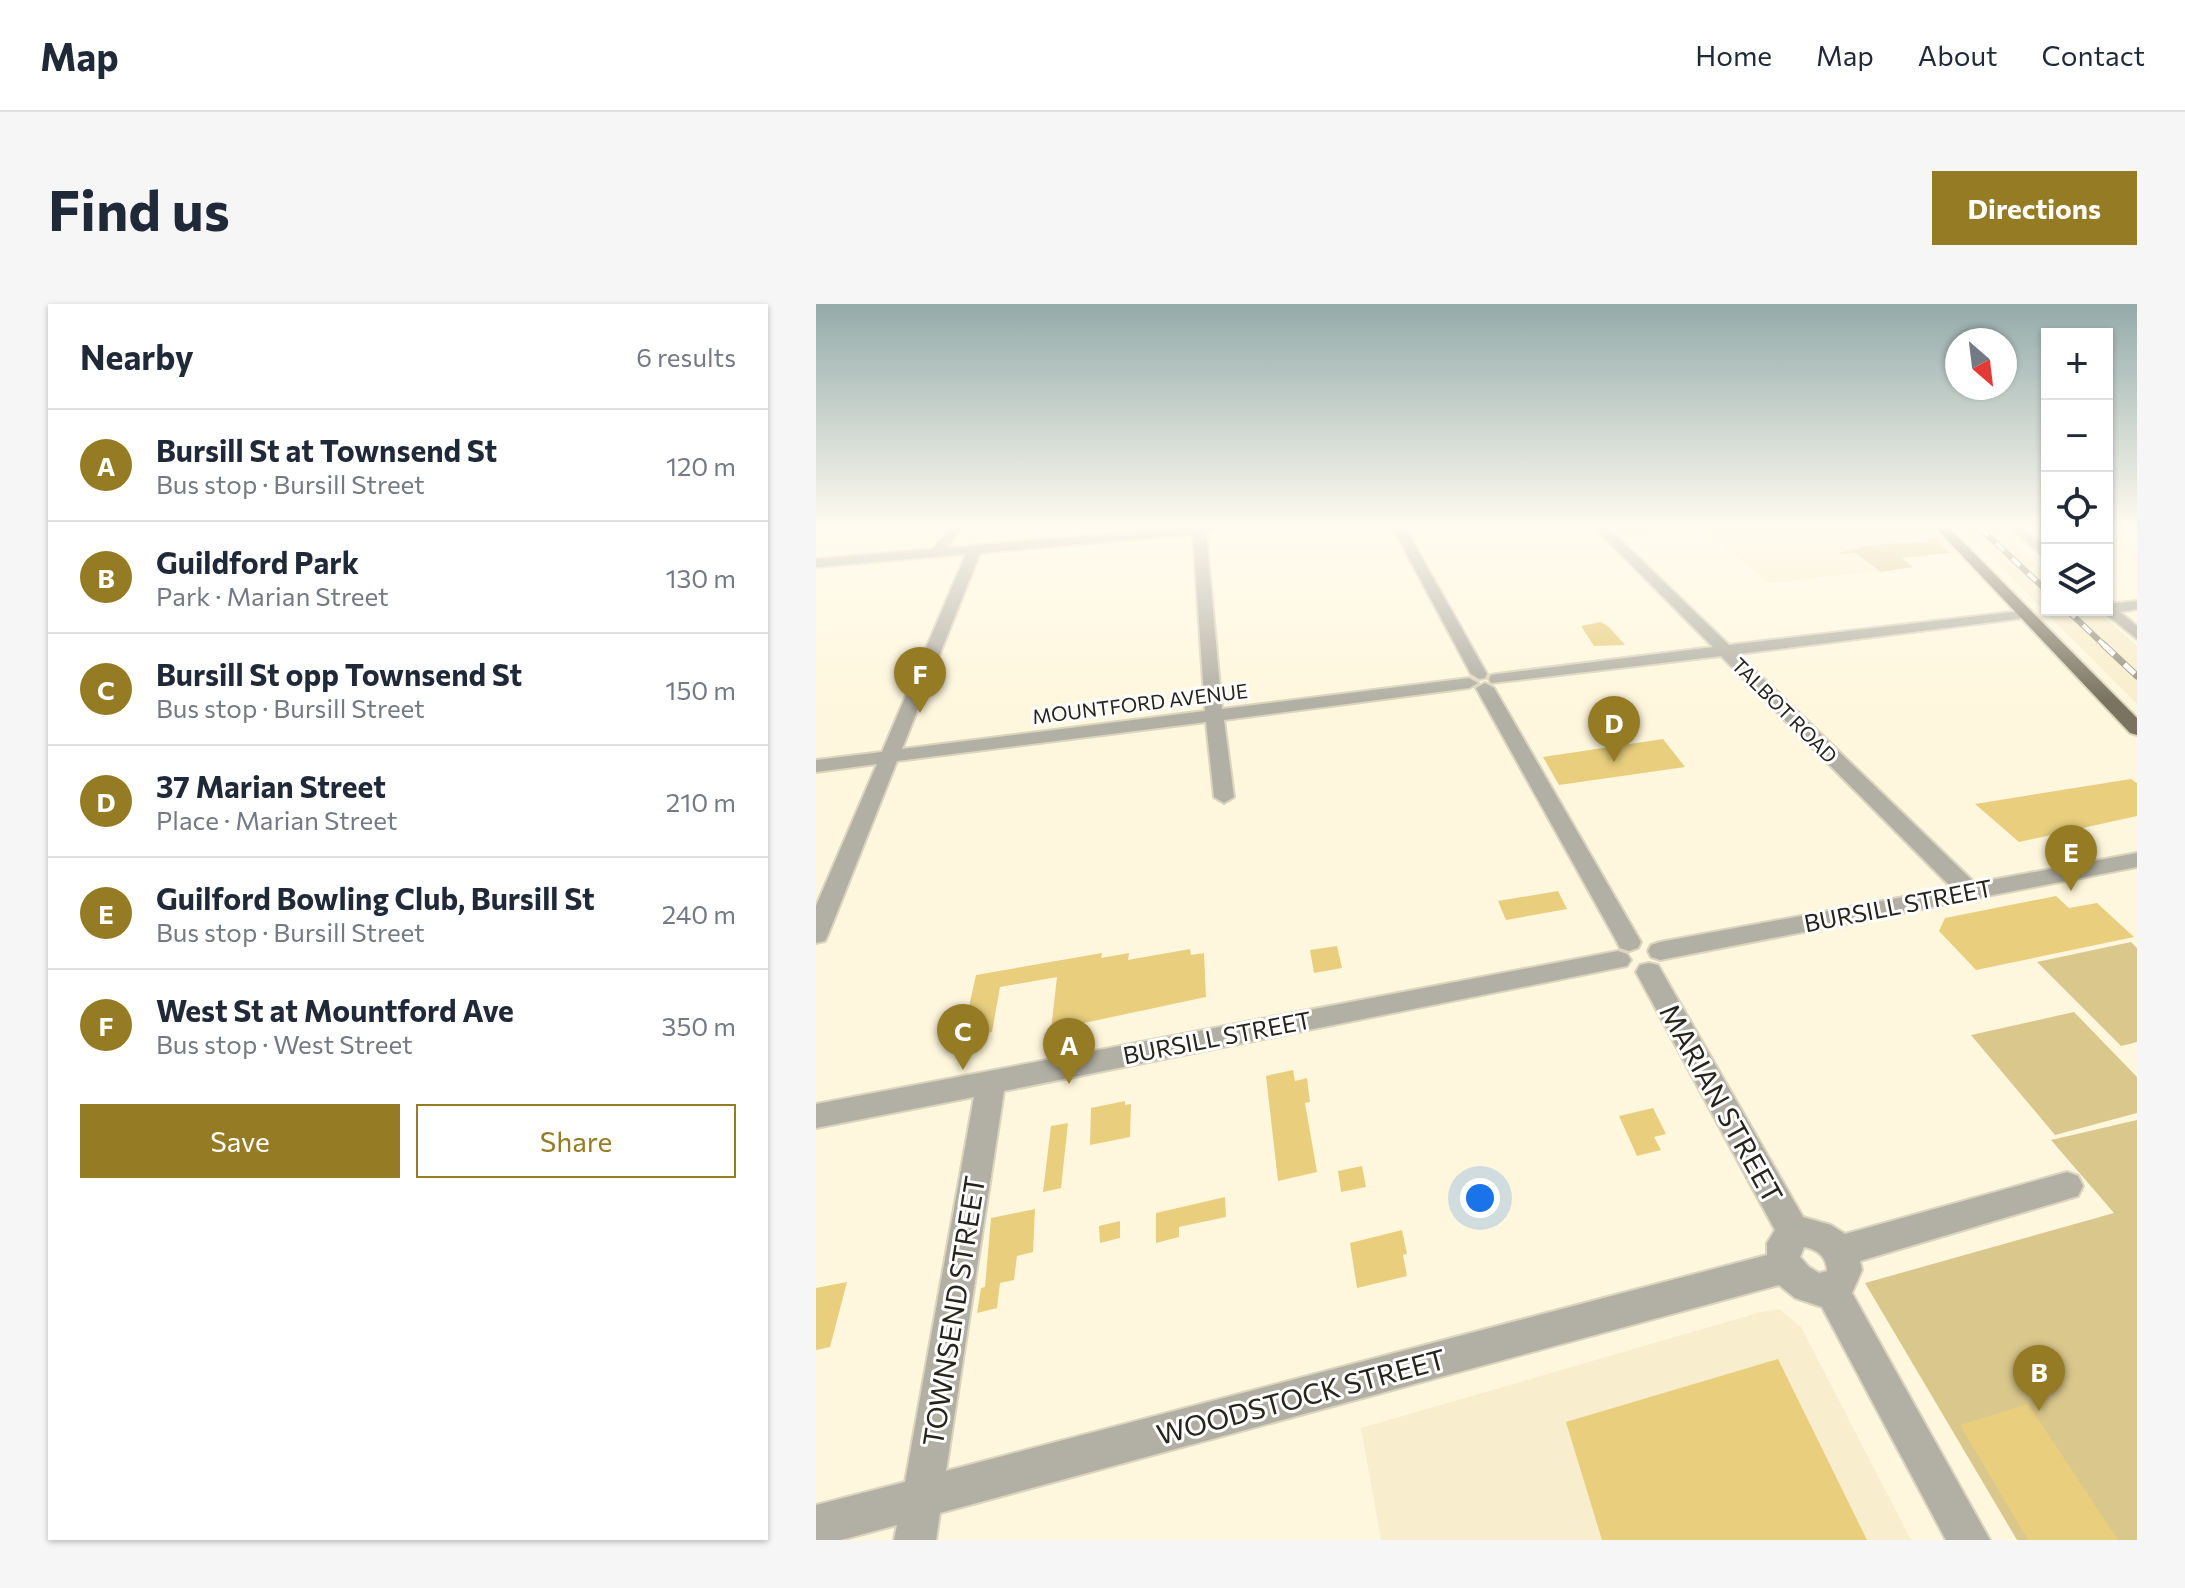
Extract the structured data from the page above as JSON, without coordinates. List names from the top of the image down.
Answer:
{
  "streets": {
    "street": [
      "MOUNTFORD AVENUE",
      "TALBOT ROAD",
      "BURSILL STREET",
      "MARIAN STREET",
      "TOWNSEND STREET",
      "WOODSTOCK STREET"
    ]
  },
  "crossings": [
    ["MOUNTFORD AVENUE", "TALBOT ROAD"],
    ["TALBOT ROAD", "BURSILL STREET"],
    ["BURSILL STREET", "MARIAN STREET"],
    ["BURSILL STREET", "TOWNSEND STREET"],
    ["MARIAN STREET", "WOODSTOCK STREET"],
    ["TOWNSEND STREET", "WOODSTOCK STREET"]
  ],
  "north": "bottom right",
  "page": {
    "header": "Map",
    "nav": [
      "Home",
      "Map",
      "About",
      "Contact"
    ],
    "buttons": [
      "Directions",
      ["Save", "Share"]
    ],
    "title": "Find us",
    "heading": ["Nearby", "6 results"],
    "map_buttons": ["+", "−"],
    "list": [
      {
        "mark": "A",
        "name": "Bursill St at Townsend St",
        "note": "Bus stop · Bursill Street",
        "value": "120 m"
      },
      {
        "mark": "B",
        "name": "Guildford Park",
        "note": "Park · Marian Street",
        "value": "130 m"
      },
      {
        "mark": "C",
        "name": "Bursill St opp Townsend St",
        "note": "Bus stop · Bursill Street",
        "value": "150 m"
      },
      {
        "mark": "D",
        "name": "37 Marian Street",
        "note": "Place · Marian Street",
        "value": "210 m"
      },
      {
        "mark": "E",
        "name": "Guilford Bowling Club, Bursill St",
        "note": "Bus stop · Bursill Street",
        "value": "240 m"
      },
      {
        "mark": "F",
        "name": "West St at Mountford Ave",
        "note": "Bus stop · West Street",
        "value": "350 m"
      }
    ],
    "pins": [
      "F",
      "D",
      "E",
      "C",
      "A",
      "B"
    ]
  }
}
